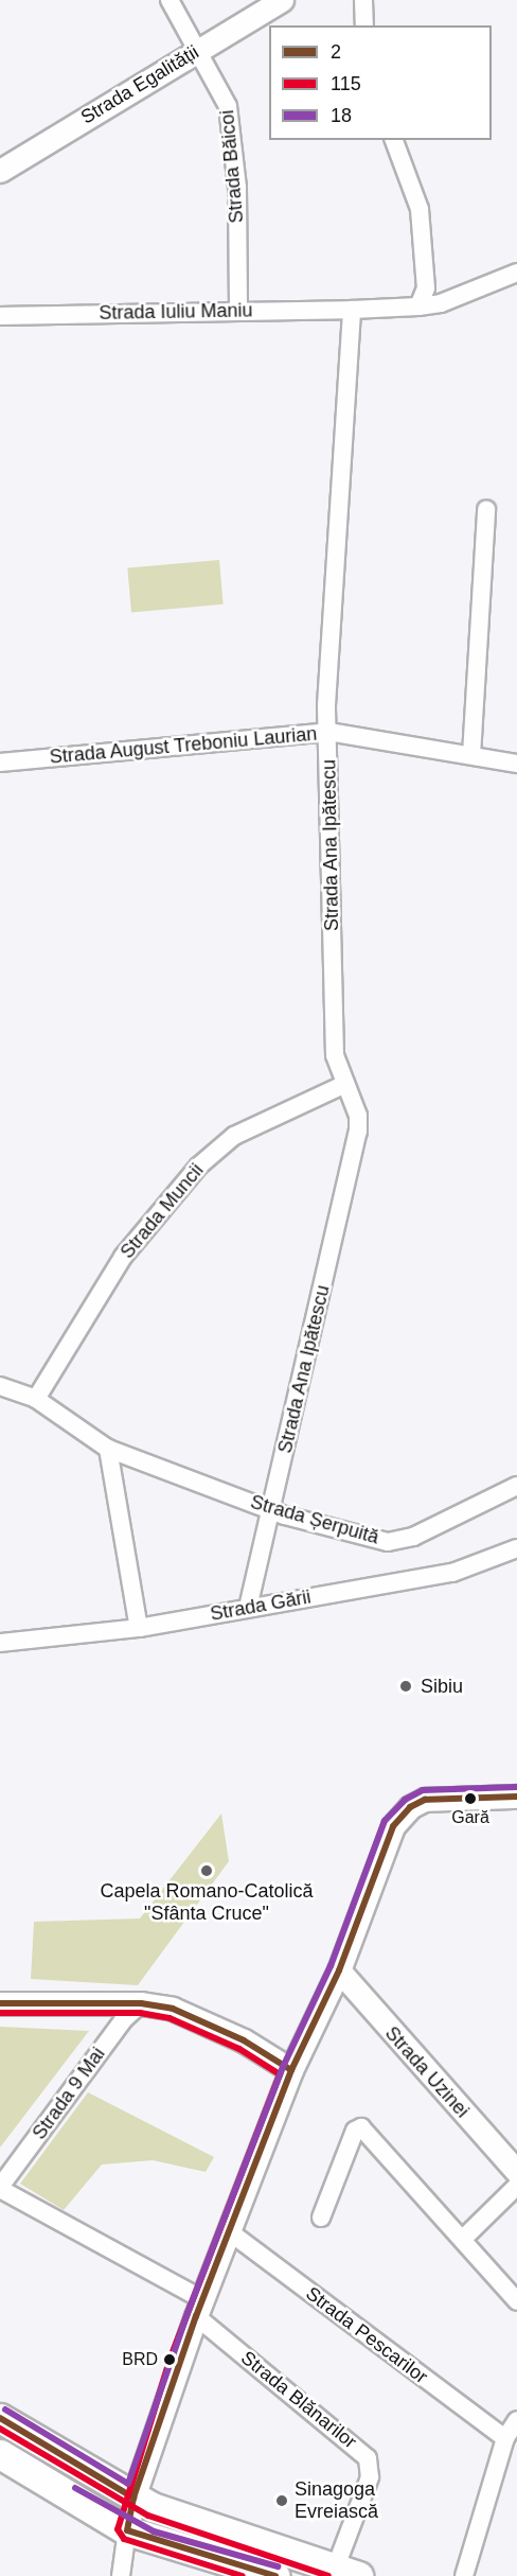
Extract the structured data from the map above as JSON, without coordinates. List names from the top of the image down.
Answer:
{
  "streets": {
    "street": [
      "Strada Egalității",
      "Strada Băicoi",
      "Strada Iuliu Maniu",
      "Strada August Treboniu Laurian",
      "Strada Ana Ipătescu",
      "Strada Muncii",
      "Strada Șerpuită",
      "Strada Gării",
      "Strada Uzinei",
      "Strada 9 Mai",
      "Strada Pescarilor",
      "Strada Blănarilor"
    ]
  },
  "crossings": [
    ["Strada Egalității", "Strada Băicoi"],
    ["Strada Băicoi", "Strada Iuliu Maniu"],
    ["Strada Iuliu Maniu", "Strada Ana Ipătescu"],
    ["Strada August Treboniu Laurian", "Strada Ana Ipătescu"],
    ["Strada Ana Ipătescu", "Strada Muncii"],
    ["Strada Ana Ipătescu", "Strada Șerpuită"],
    ["Strada Ana Ipătescu", "Strada Gării"],
    ["Strada Muncii", "Strada Șerpuită"],
    ["Strada 9 Mai", "Strada Blănarilor"]
  ],
  "places": [
    "Sibiu",
    "Gară",
    "Capela Romano-Catolică \"Sfânta Cruce\"",
    "BRD",
    "Sinagoga Evreiască"
  ],
  "lines": ["transit line 18", "transit line 2", "transit line 115"],
  "legend": ["2", "115", "18"]
}
